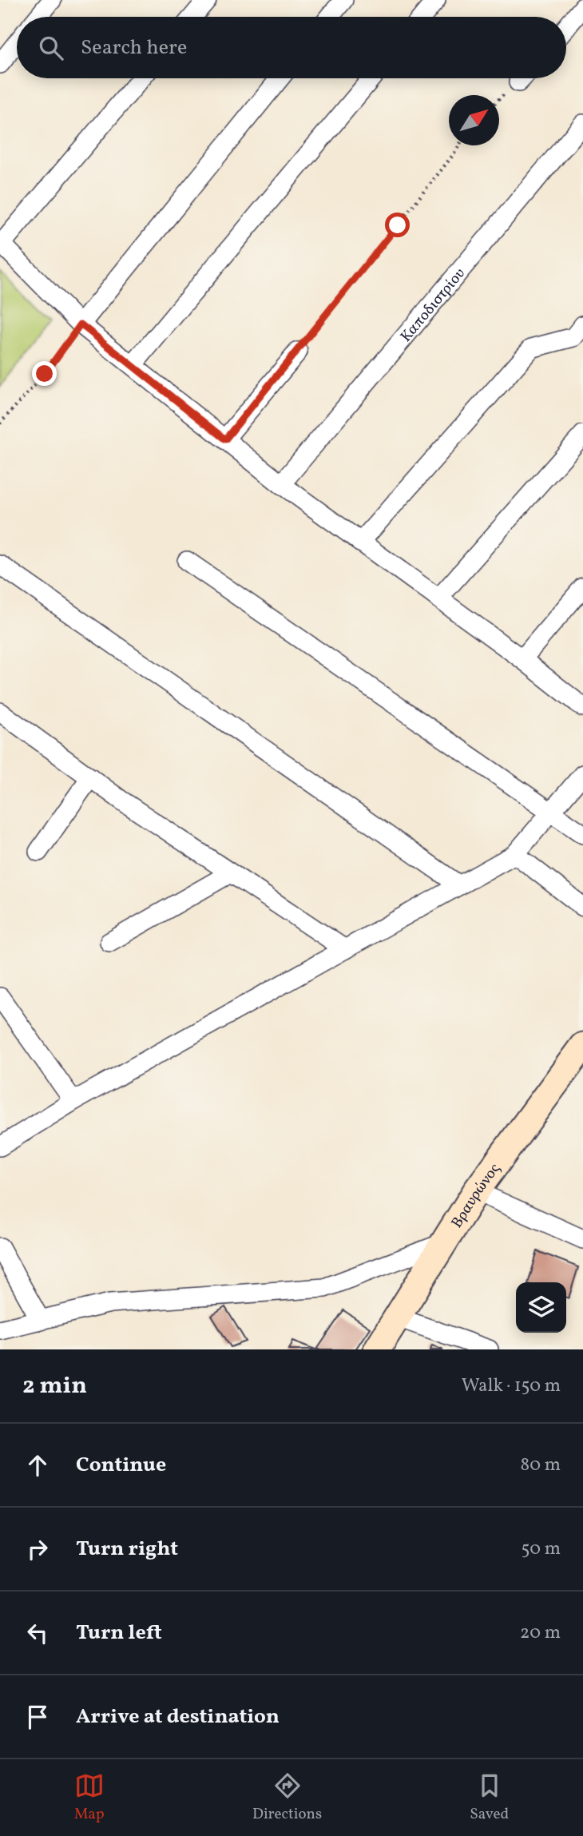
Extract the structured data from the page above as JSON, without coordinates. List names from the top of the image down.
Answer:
{
  "streets": {
    "main road": ["Βραυρώνος"],
    "street": ["Καποδιστρίου"]
  },
  "north": "top right",
  "page": {
    "search": "Search here",
    "heading": ["2 min", "Walk · 150 m"],
    "list": [
      ["Continue", "80 m"],
      ["Turn right", "50 m"],
      ["Turn left", "20 m"],
      "Arrive at destination"
    ],
    "nav": ["Map", "Directions", "Saved"]
  }
}
